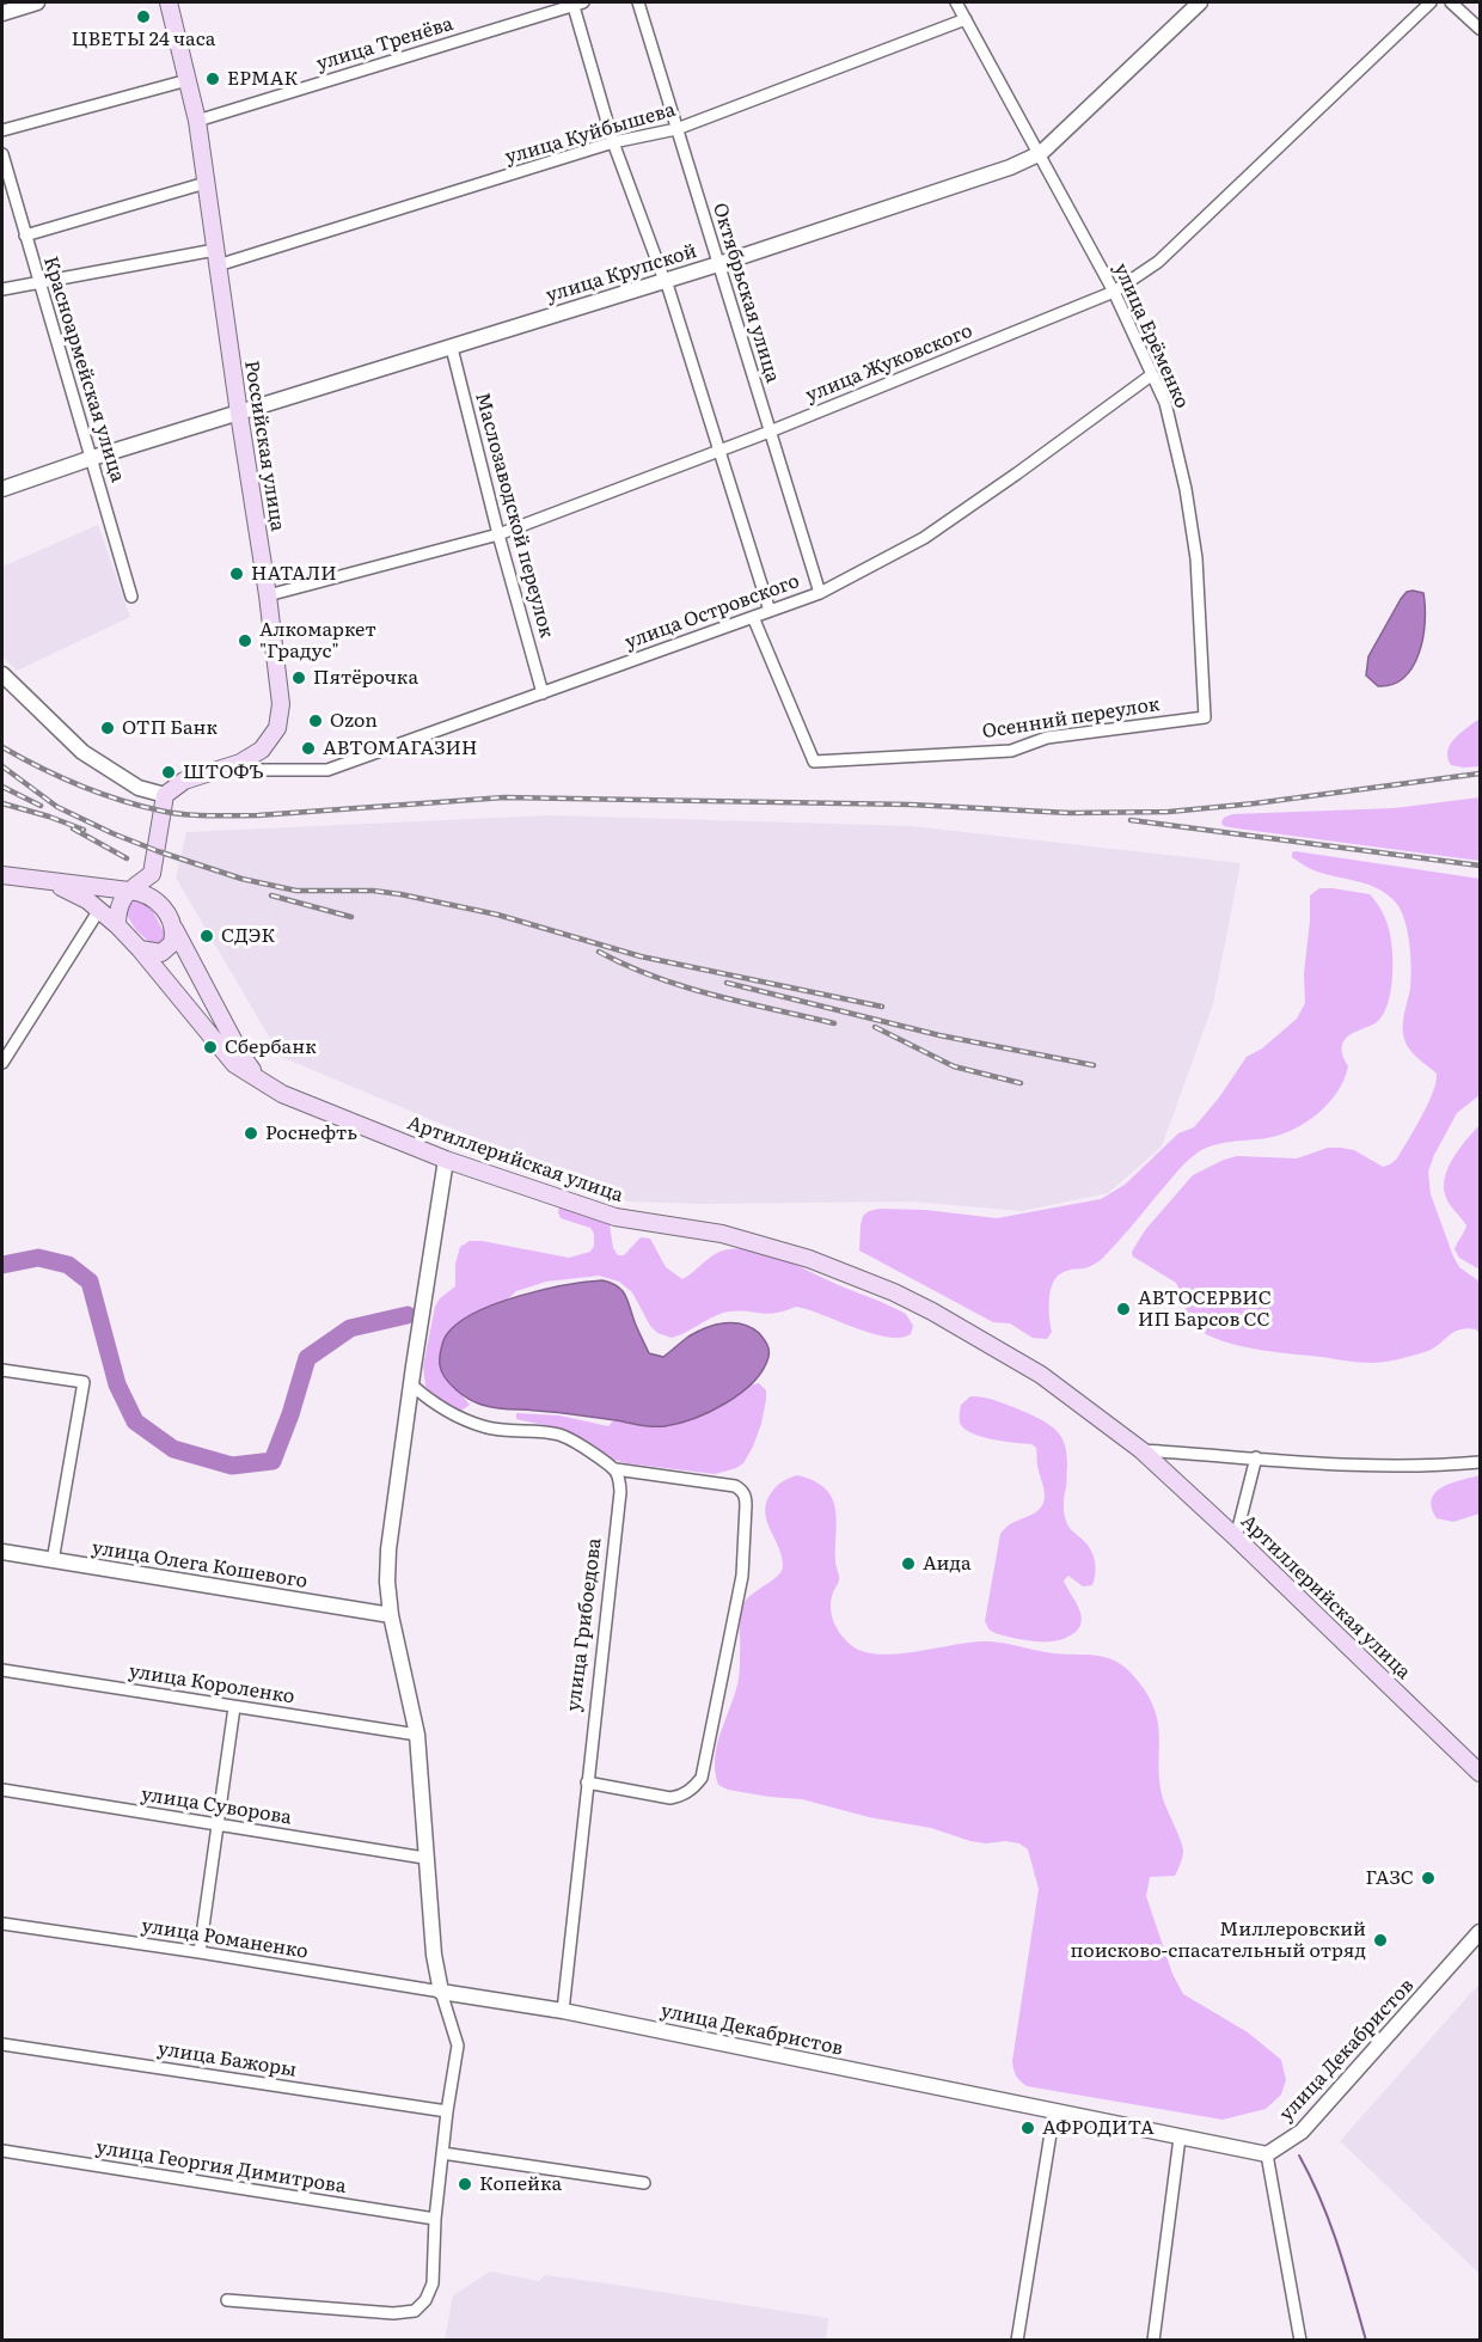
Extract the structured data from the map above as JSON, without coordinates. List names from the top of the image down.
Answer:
{
  "streets": {
    "main road": ["Российская улица", "Артиллерийская улица"],
    "street": [
      "улица Тренёва",
      "улица Куйбышева",
      "улица Крупской",
      "Октябрьская улица",
      "улица Ерёменко",
      "улица Жуковского",
      "Красноармейская улица",
      "Маслозаводской переулок",
      "улица Островского",
      "Осенний переулок",
      "улица Олега Кошевого",
      "улица Грибоедова",
      "улица Короленко",
      "улица Суворова",
      "улица Романенко",
      "улица Декабристов",
      "улица Бажоры",
      "улица Георгия Димитрова"
    ]
  },
  "crossings": [
    ["улица Тренёва", "Российская улица"],
    ["улица Куйбышева", "Октябрьская улица"],
    ["улица Куйбышева", "улица Ерёменко"],
    ["улица Куйбышева", "Красноармейская улица"],
    ["улица Куйбышева", "Российская улица"],
    ["улица Крупской", "Октябрьская улица"],
    ["улица Крупской", "улица Ерёменко"],
    ["улица Крупской", "Красноармейская улица"],
    ["улица Крупской", "Российская улица"],
    ["улица Крупской", "Маслозаводской переулок"],
    ["Октябрьская улица", "улица Жуковского"],
    ["Октябрьская улица", "улица Островского"],
    ["улица Ерёменко", "улица Жуковского"],
    ["улица Ерёменко", "улица Островского"],
    ["улица Ерёменко", "Осенний переулок"],
    ["улица Жуковского", "Российская улица"],
    ["улица Жуковского", "Маслозаводской переулок"],
    ["Российская улица", "улица Островского"],
    ["Маслозаводской переулок", "улица Островского"],
    ["улица Островского", "Осенний переулок"],
    ["улица Грибоедова", "улица Декабристов"],
    ["улица Романенко", "улица Декабристов"]
  ],
  "places": [
    "ЦВЕТЫ 24 часа",
    "ЕРМАК",
    "НАТАЛИ",
    "Алкомаркет \"Градус\"",
    "Пятёрочка",
    "Ozon",
    "ОТП Банк",
    "АВТОМАГАЗИН",
    "ШТОФЪ",
    "СДЭК",
    "Сбербанк",
    "Роснефть",
    "АВТОСЕРВИС ИП Барсов СС",
    "Аида",
    "ГАЗС",
    "Миллеровский поисково-спасательный отряд",
    "АФРОДИТА",
    "Копейка"
  ]
}
